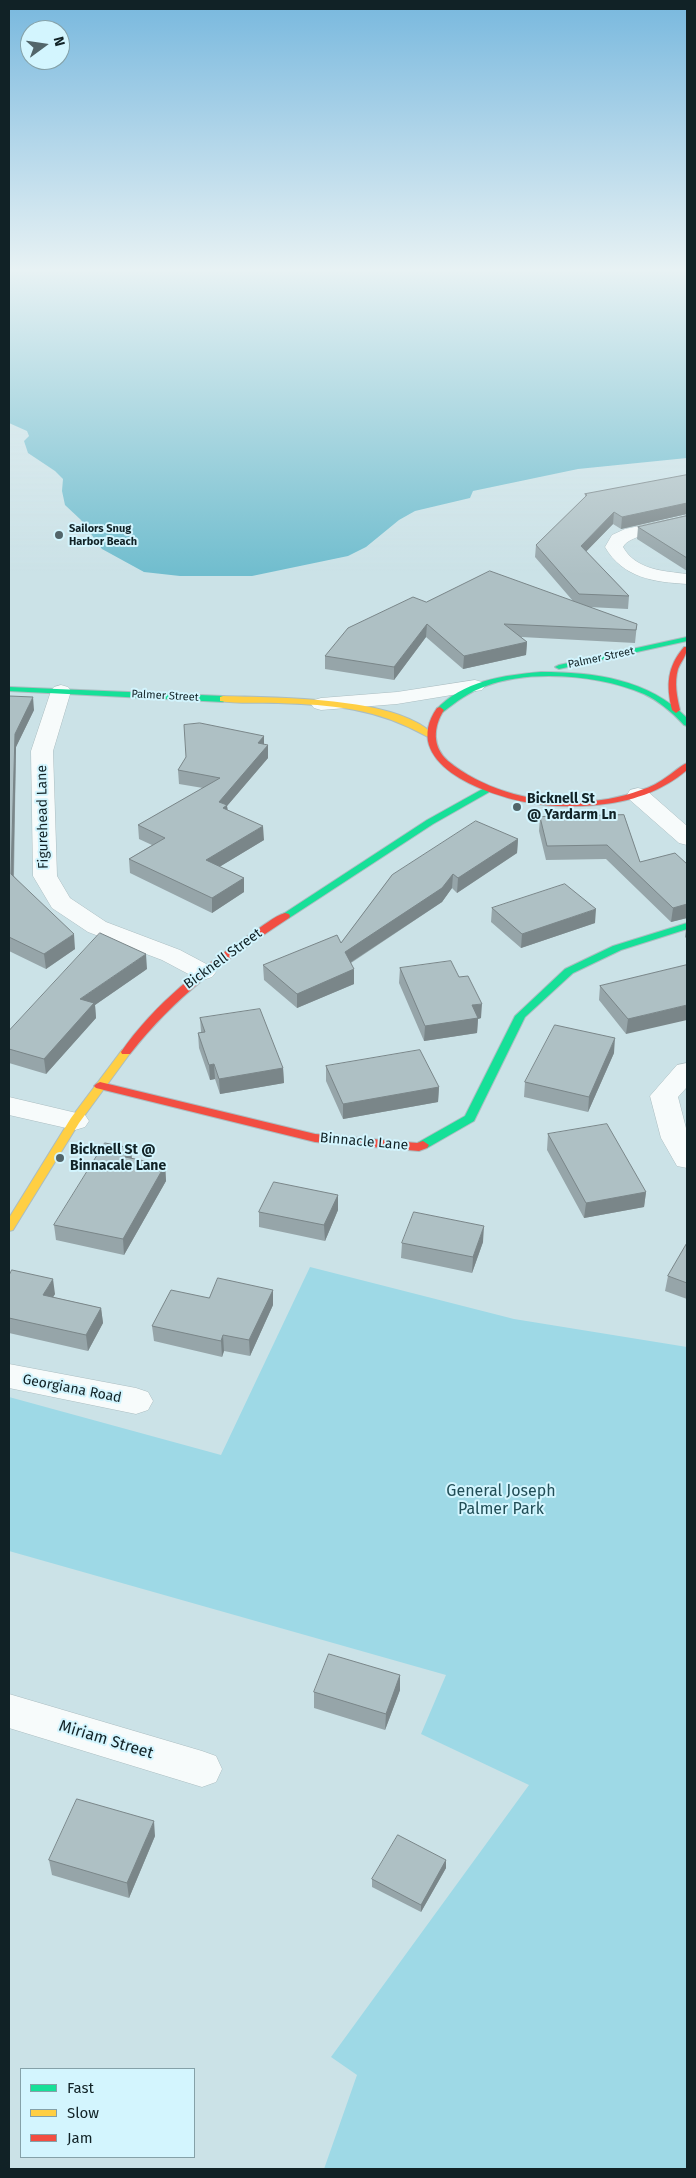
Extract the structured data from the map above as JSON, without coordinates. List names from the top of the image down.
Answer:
{
  "streets": {
    "street": [
      "Palmer Street",
      "Figurehead Lane",
      "Bicknell Street",
      "Binnacle Lane",
      "Georgiana Road",
      "Miriam Street"
    ]
  },
  "crossings": [
    ["Palmer Street", "Figurehead Lane"],
    ["Figurehead Lane", "Bicknell Street"],
    ["Bicknell Street", "Binnacle Lane"]
  ],
  "parks": ["General Joseph Palmer Park"],
  "places": ["Sailors Snug Harbor Beach", "Bicknell St @ Yardarm Ln", "Bicknell St @ Binnacale Lane"],
  "legend": ["Fast", "Slow", "Jam"],
  "north": "right"
}
